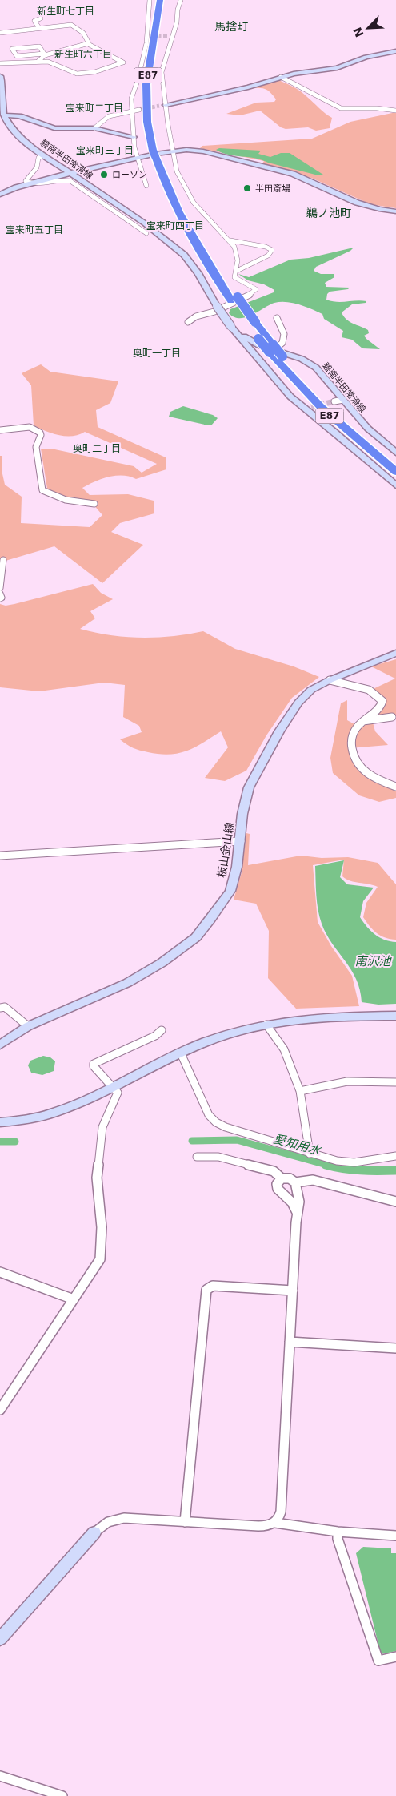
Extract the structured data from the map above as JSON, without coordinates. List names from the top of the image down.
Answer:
{
  "streets": {
    "highway": ["E87"],
    "main road": ["碧南半田常滑線", "板山金山線"]
  },
  "crossings": [
    ["E87", "碧南半田常滑線"]
  ],
  "districts": [
    "新生町七丁目",
    "馬捨町",
    "新生町六丁目",
    "宝来町二丁目",
    "宝来町三丁目",
    "鵜ノ池町",
    "宝来町四丁目",
    "宝来町五丁目",
    "奥町一丁目",
    "奥町二丁目"
  ],
  "water": ["南沢池", "愛知用水"],
  "places": ["ローソン", "半田斎場"],
  "north": "bottom left"
}
